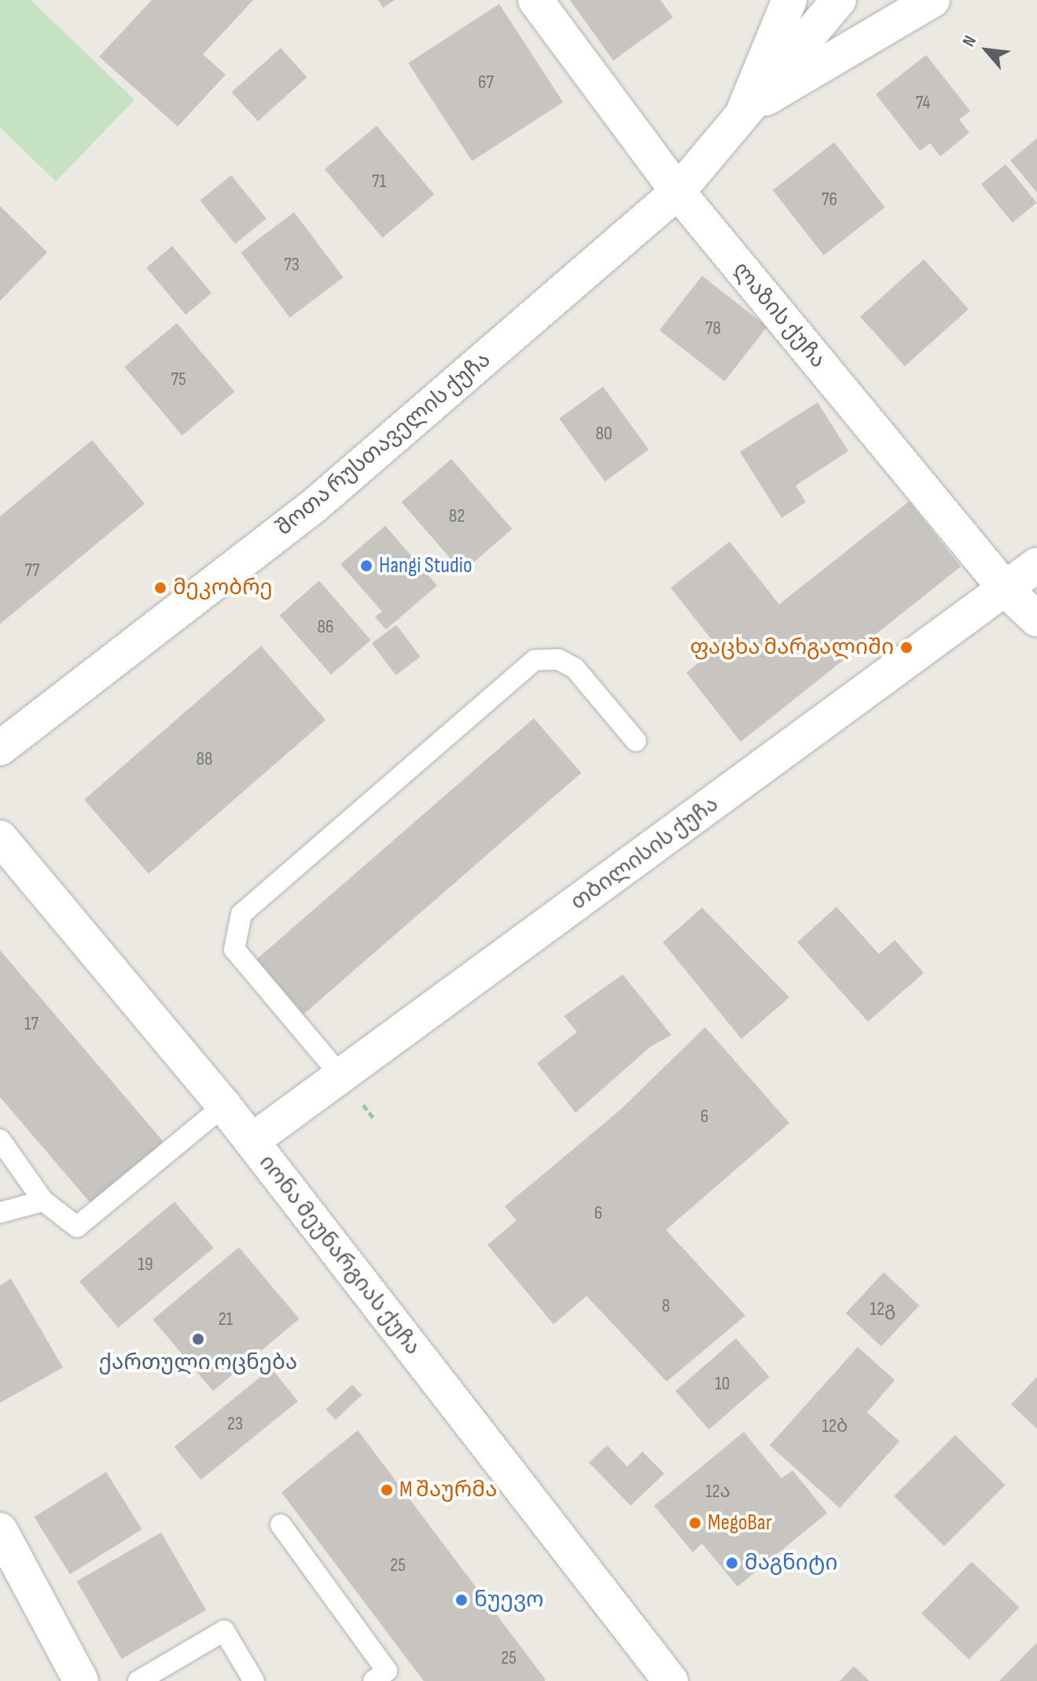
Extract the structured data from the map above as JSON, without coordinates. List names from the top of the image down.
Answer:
{
  "streets": {
    "street": [
      "ლაზის ქუჩა",
      "შოთა რუსთაველის ქუჩა",
      "თბილისის ქუჩა",
      "იონა მეუნარგიას ქუჩა"
    ]
  },
  "crossings": [
    ["ლაზის ქუჩა", "შოთა რუსთაველის ქუჩა"],
    ["ლაზის ქუჩა", "თბილისის ქუჩა"],
    ["თბილისის ქუჩა", "იონა მეუნარგიას ქუჩა"]
  ],
  "places": [
    "Hangi Studio",
    "მეკობრე",
    "ფაცხა მარგალიში",
    "ქართული ოცნება",
    "M შაურმა",
    "MegoBar",
    "მაგნიტი",
    "ნუევო"
  ],
  "house_numbers": [
    "67",
    "74",
    "71",
    "76",
    "73",
    "78",
    "75",
    "80",
    "82",
    "77",
    "86",
    "88",
    "17",
    "6",
    "6",
    "19",
    "8",
    "12გ",
    "21",
    "10",
    "23",
    "12ბ",
    "12ა",
    "25",
    "25"
  ],
  "north": "top left"
}
